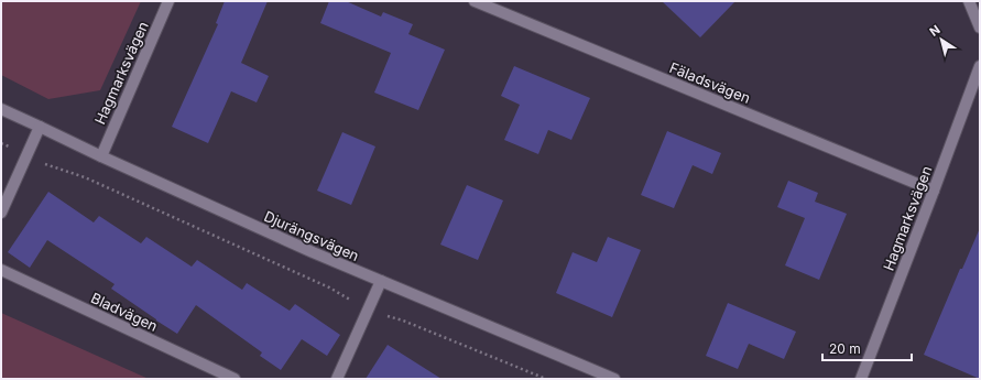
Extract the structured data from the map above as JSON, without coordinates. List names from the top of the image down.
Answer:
{
  "streets": {
    "street": [
      "Hagmarksvägen",
      "Fäladsvägen",
      "Djurängsvägen",
      "Bladvägen"
    ]
  },
  "crossings": [
    ["Hagmarksvägen", "Fäladsvägen"],
    ["Hagmarksvägen", "Djurängsvägen"]
  ],
  "scale_bar": "20 m",
  "north": "top left"
}
